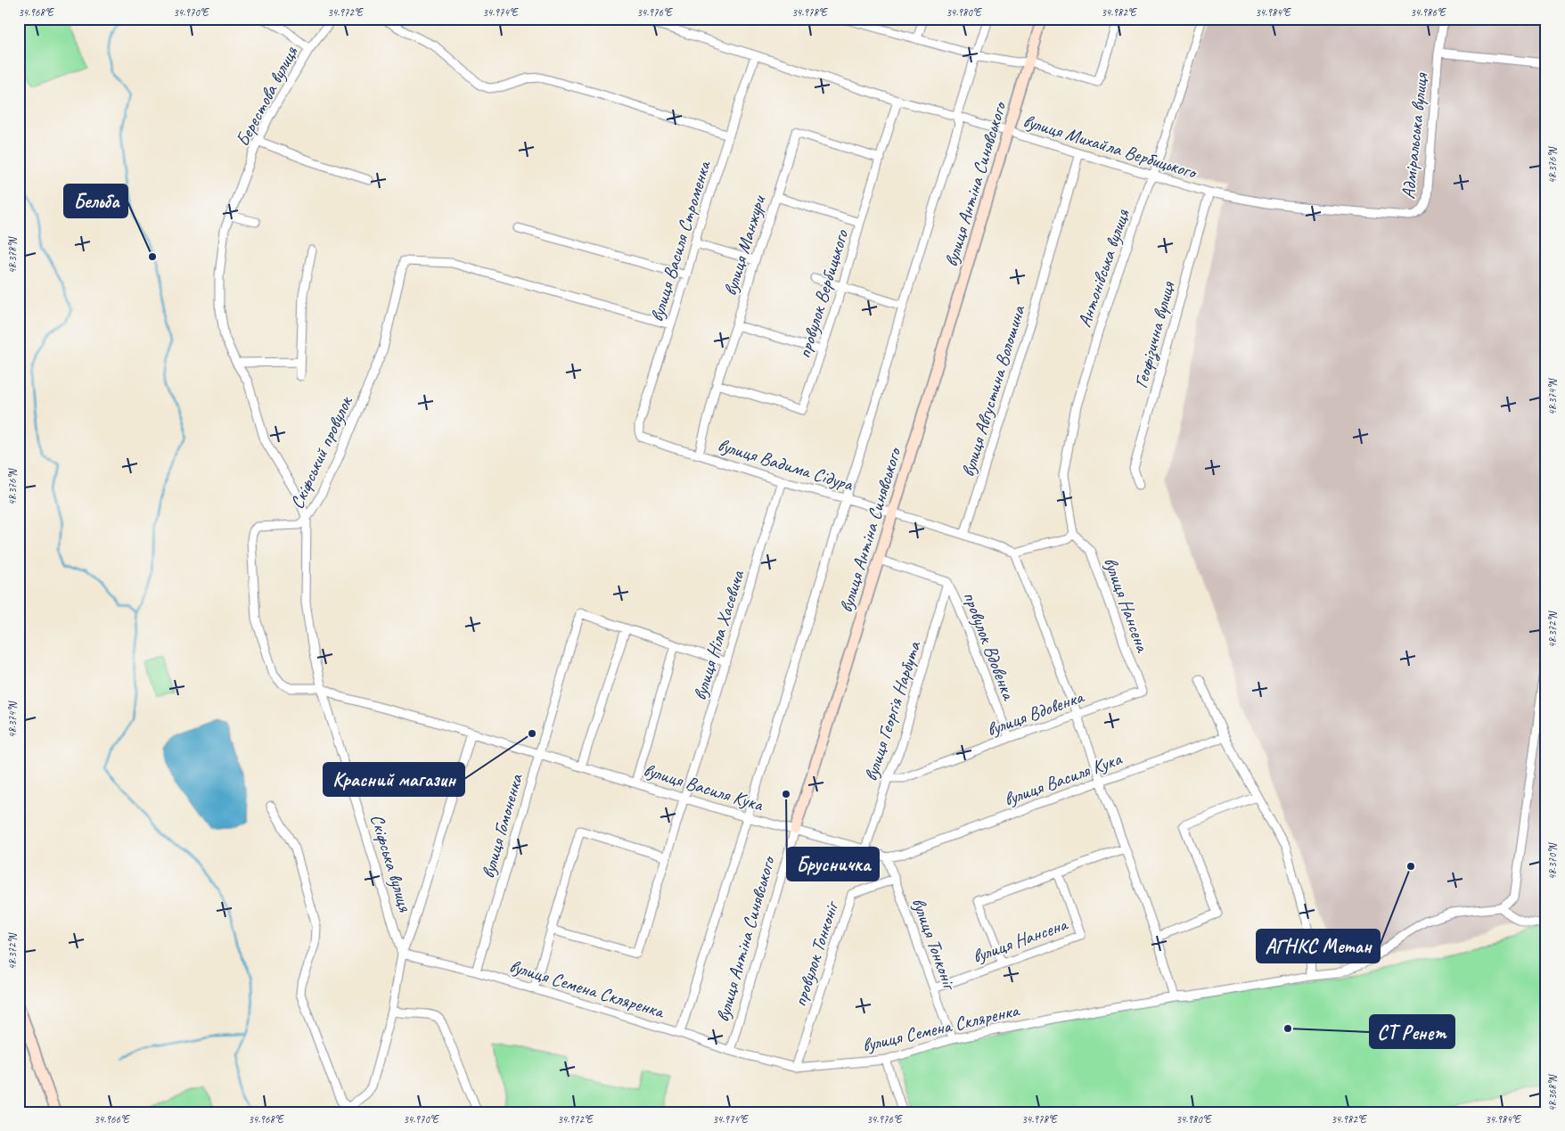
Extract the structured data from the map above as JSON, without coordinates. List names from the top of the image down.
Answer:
{
  "streets": {
    "street": [
      "Берестова вулиця",
      "Адміральська вулиця",
      "вулиця Михайла Вербицького",
      "вулиця Антіна Синявського",
      "вулиця Василя Строменка",
      "вулиця Манжури",
      "Антонівська вулиця",
      "провулок Вербицького",
      "Геофізична вулиця",
      "вулиця Августина Волошина",
      "Скіфський провулок",
      "вулиця Вадима Сідура",
      "вулиця Нансена",
      "вулиця Ніла Хасевича",
      "провулок Вдовенка",
      "вулиця Георгія Нарбута",
      "вулиця Вдовенка",
      "вулиця Василя Кука",
      "вулиця Гомоненка",
      "Скіфська вулиця",
      "вулиця Тонконіг",
      "провулок Тонконіг",
      "вулиця Семена Скляренка"
    ]
  },
  "crossings": [
    ["Берестова вулиця", "Скіфський провулок"],
    ["Адміральська вулиця", "вулиця Михайла Вербицького"],
    ["вулиця Михайла Вербицького", "вулиця Антіна Синявського"],
    ["вулиця Михайла Вербицького", "вулиця Василя Строменка"],
    ["вулиця Михайла Вербицького", "Антонівська вулиця"],
    ["вулиця Михайла Вербицького", "провулок Вербицького"],
    ["вулиця Михайла Вербицького", "Геофізична вулиця"],
    ["вулиця Михайла Вербицького", "вулиця Августина Волошина"],
    ["вулиця Антіна Синявського", "вулиця Вадима Сідура"],
    ["вулиця Антіна Синявського", "провулок Вдовенка"],
    ["вулиця Антіна Синявського", "вулиця Василя Кука"],
    ["вулиця Антіна Синявського", "вулиця Семена Скляренка"],
    ["вулиця Василя Строменка", "Скіфський провулок"],
    ["вулиця Василя Строменка", "вулиця Вадима Сідура"],
    ["вулиця Манжури", "провулок Вербицького"],
    ["вулиця Манжури", "вулиця Вадима Сідура"],
    ["Антонівська вулиця", "вулиця Нансена"],
    ["вулиця Августина Волошина", "вулиця Вадима Сідура"],
    ["Скіфський провулок", "вулиця Василя Кука"],
    ["Скіфський провулок", "Скіфська вулиця"],
    ["вулиця Вадима Сідура", "вулиця Ніла Хасевича"],
    ["вулиця Нансена", "вулиця Вдовенка"],
    ["вулиця Нансена", "вулиця Тонконіг"],
    ["вулиця Ніла Хасевича", "вулиця Василя Кука"],
    ["провулок Вдовенка", "вулиця Георгія Нарбута"],
    ["провулок Вдовенка", "вулиця Вдовенка"],
    ["вулиця Георгія Нарбута", "вулиця Вдовенка"],
    ["вулиця Георгія Нарбута", "вулиця Василя Кука"],
    ["вулиця Василя Кука", "вулиця Гомоненка"],
    ["вулиця Василя Кука", "Скіфська вулиця"],
    ["вулиця Василя Кука", "вулиця Тонконіг"],
    ["вулиця Гомоненка", "вулиця Семена Скляренка"],
    ["Скіфська вулиця", "вулиця Семена Скляренка"],
    ["вулиця Тонконіг", "провулок Тонконіг"],
    ["вулиця Тонконіг", "вулиця Семена Скляренка"],
    ["провулок Тонконіг", "вулиця Семена Скляренка"]
  ],
  "places": [
    "Бельба",
    "Красний магазин",
    "Брусничка",
    "АГНКС Метан",
    "СТ Ренет"
  ],
  "coordinates": [
    "34.968°E",
    "34.970°E",
    "34.972°E",
    "34.974°E",
    "34.976°E",
    "34.978°E",
    "34.980°E",
    "34.982°E",
    "34.984°E",
    "34.986°E",
    "48.376°N",
    "48.378°N",
    "48.374°N",
    "48.372°N",
    "48.370°N",
    "48.368°N",
    "34.966°E"
  ]
}
